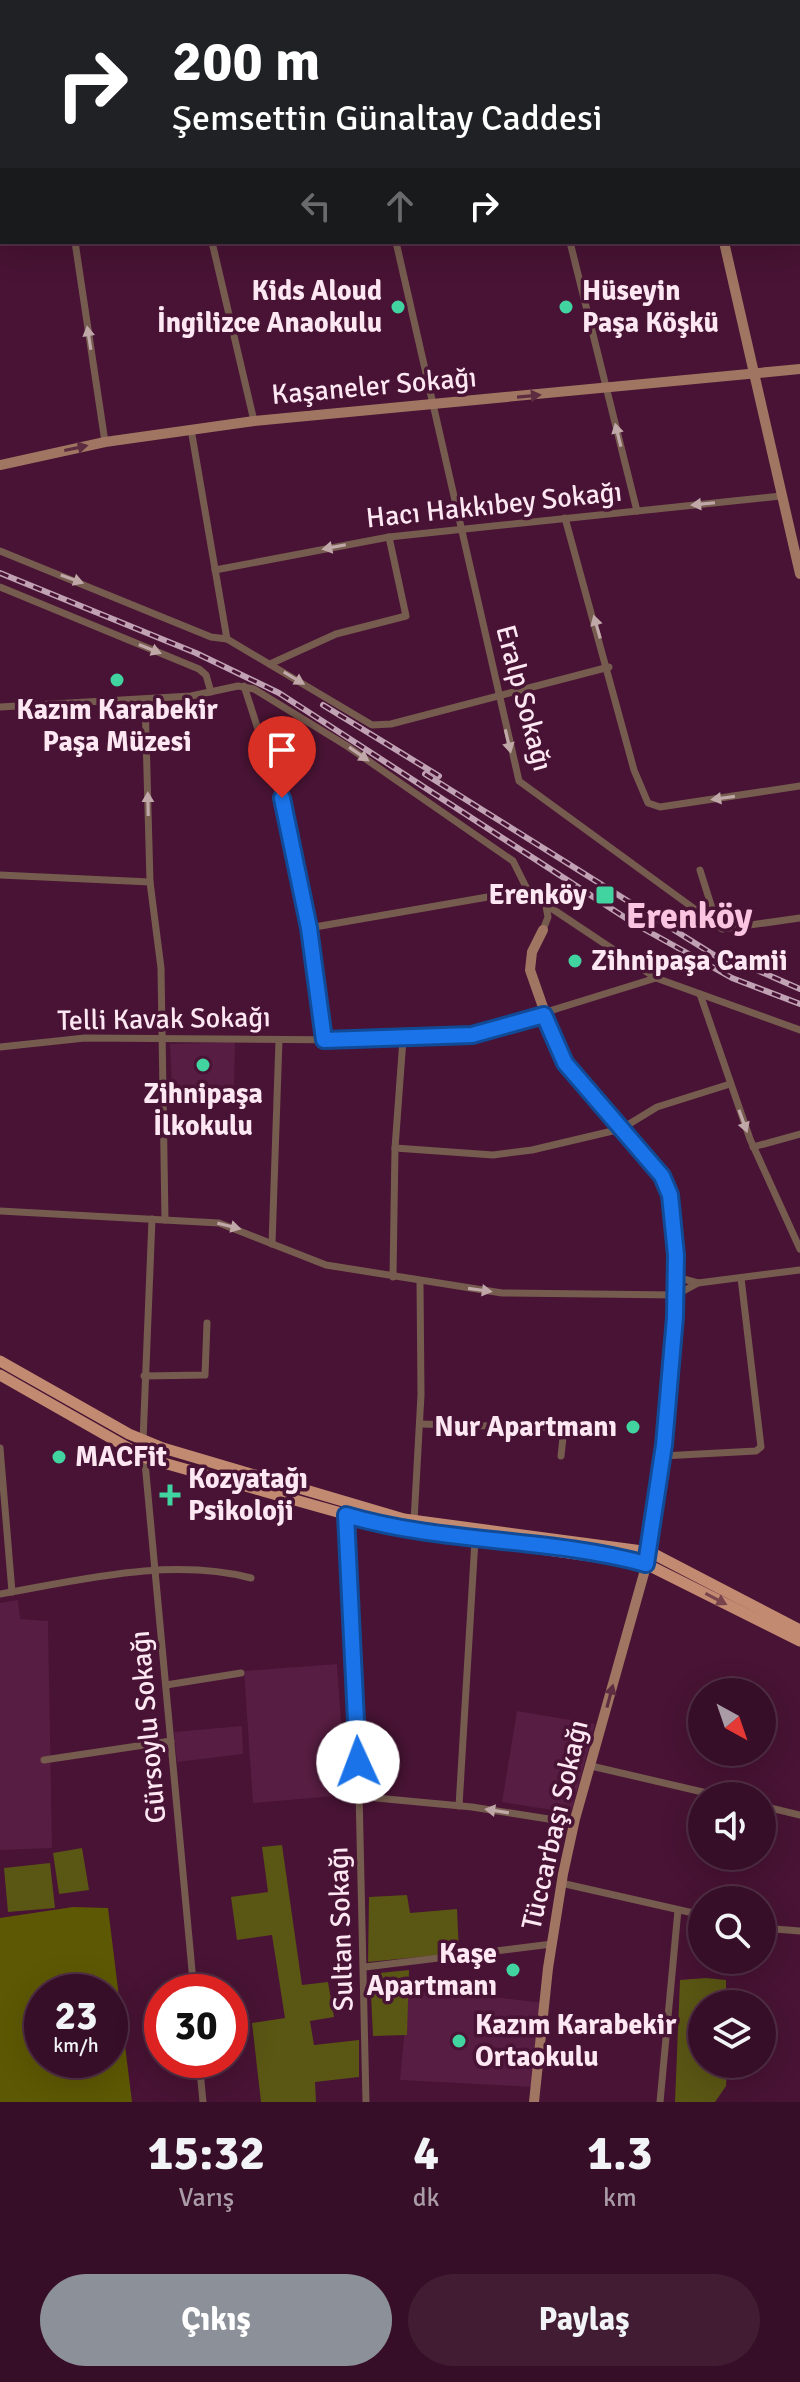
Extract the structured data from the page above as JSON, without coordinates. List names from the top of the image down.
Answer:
{
  "streets": {
    "street": [
      "Kaşaneler Sokağı",
      "Hacı Hakkıbey Sokağı",
      "Eralp Sokağı",
      "Telli Kavak Sokağı",
      "Gürsoylu Sokağı",
      "Tüccarbaşı Sokağı",
      "Sultan Sokağı"
    ]
  },
  "crossings": [
    ["Kaşaneler Sokağı", "Eralp Sokağı"],
    ["Hacı Hakkıbey Sokağı", "Eralp Sokağı"],
    ["Telli Kavak Sokağı", "Tüccarbaşı Sokağı"]
  ],
  "one_way": ["Hacı Hakkıbey Sokağı", "Eralp Sokağı"],
  "districts": ["Erenköy"],
  "places": {
    "other": [
      "Kids Aloud İngilizce Anaokulu",
      "Hüseyin Paşa Köşkü",
      "Kazım Karabekir Paşa Müzesi",
      "Zihnipaşa Camii",
      "Zihnipaşa İlkokulu",
      "Nur Apartmanı",
      "MACFit",
      "Kaşe Apartmanı",
      "Kazım Karabekir Ortaokulu"
    ],
    "transit": ["Erenköy"],
    "health": ["Kozyatağı Psikoloji"]
  },
  "north": "bottom right",
  "page": {
    "turn": ["200 m", "Şemsettin Günaltay Caddesi"],
    "speed": "23 km/h",
    "limit": "30",
    "eta": [
      "15:32",
      "Varış",
      "4",
      "dk",
      "1.3",
      "km"
    ],
    "buttons": ["Çıkış", "Paylaş"]
  }
}
